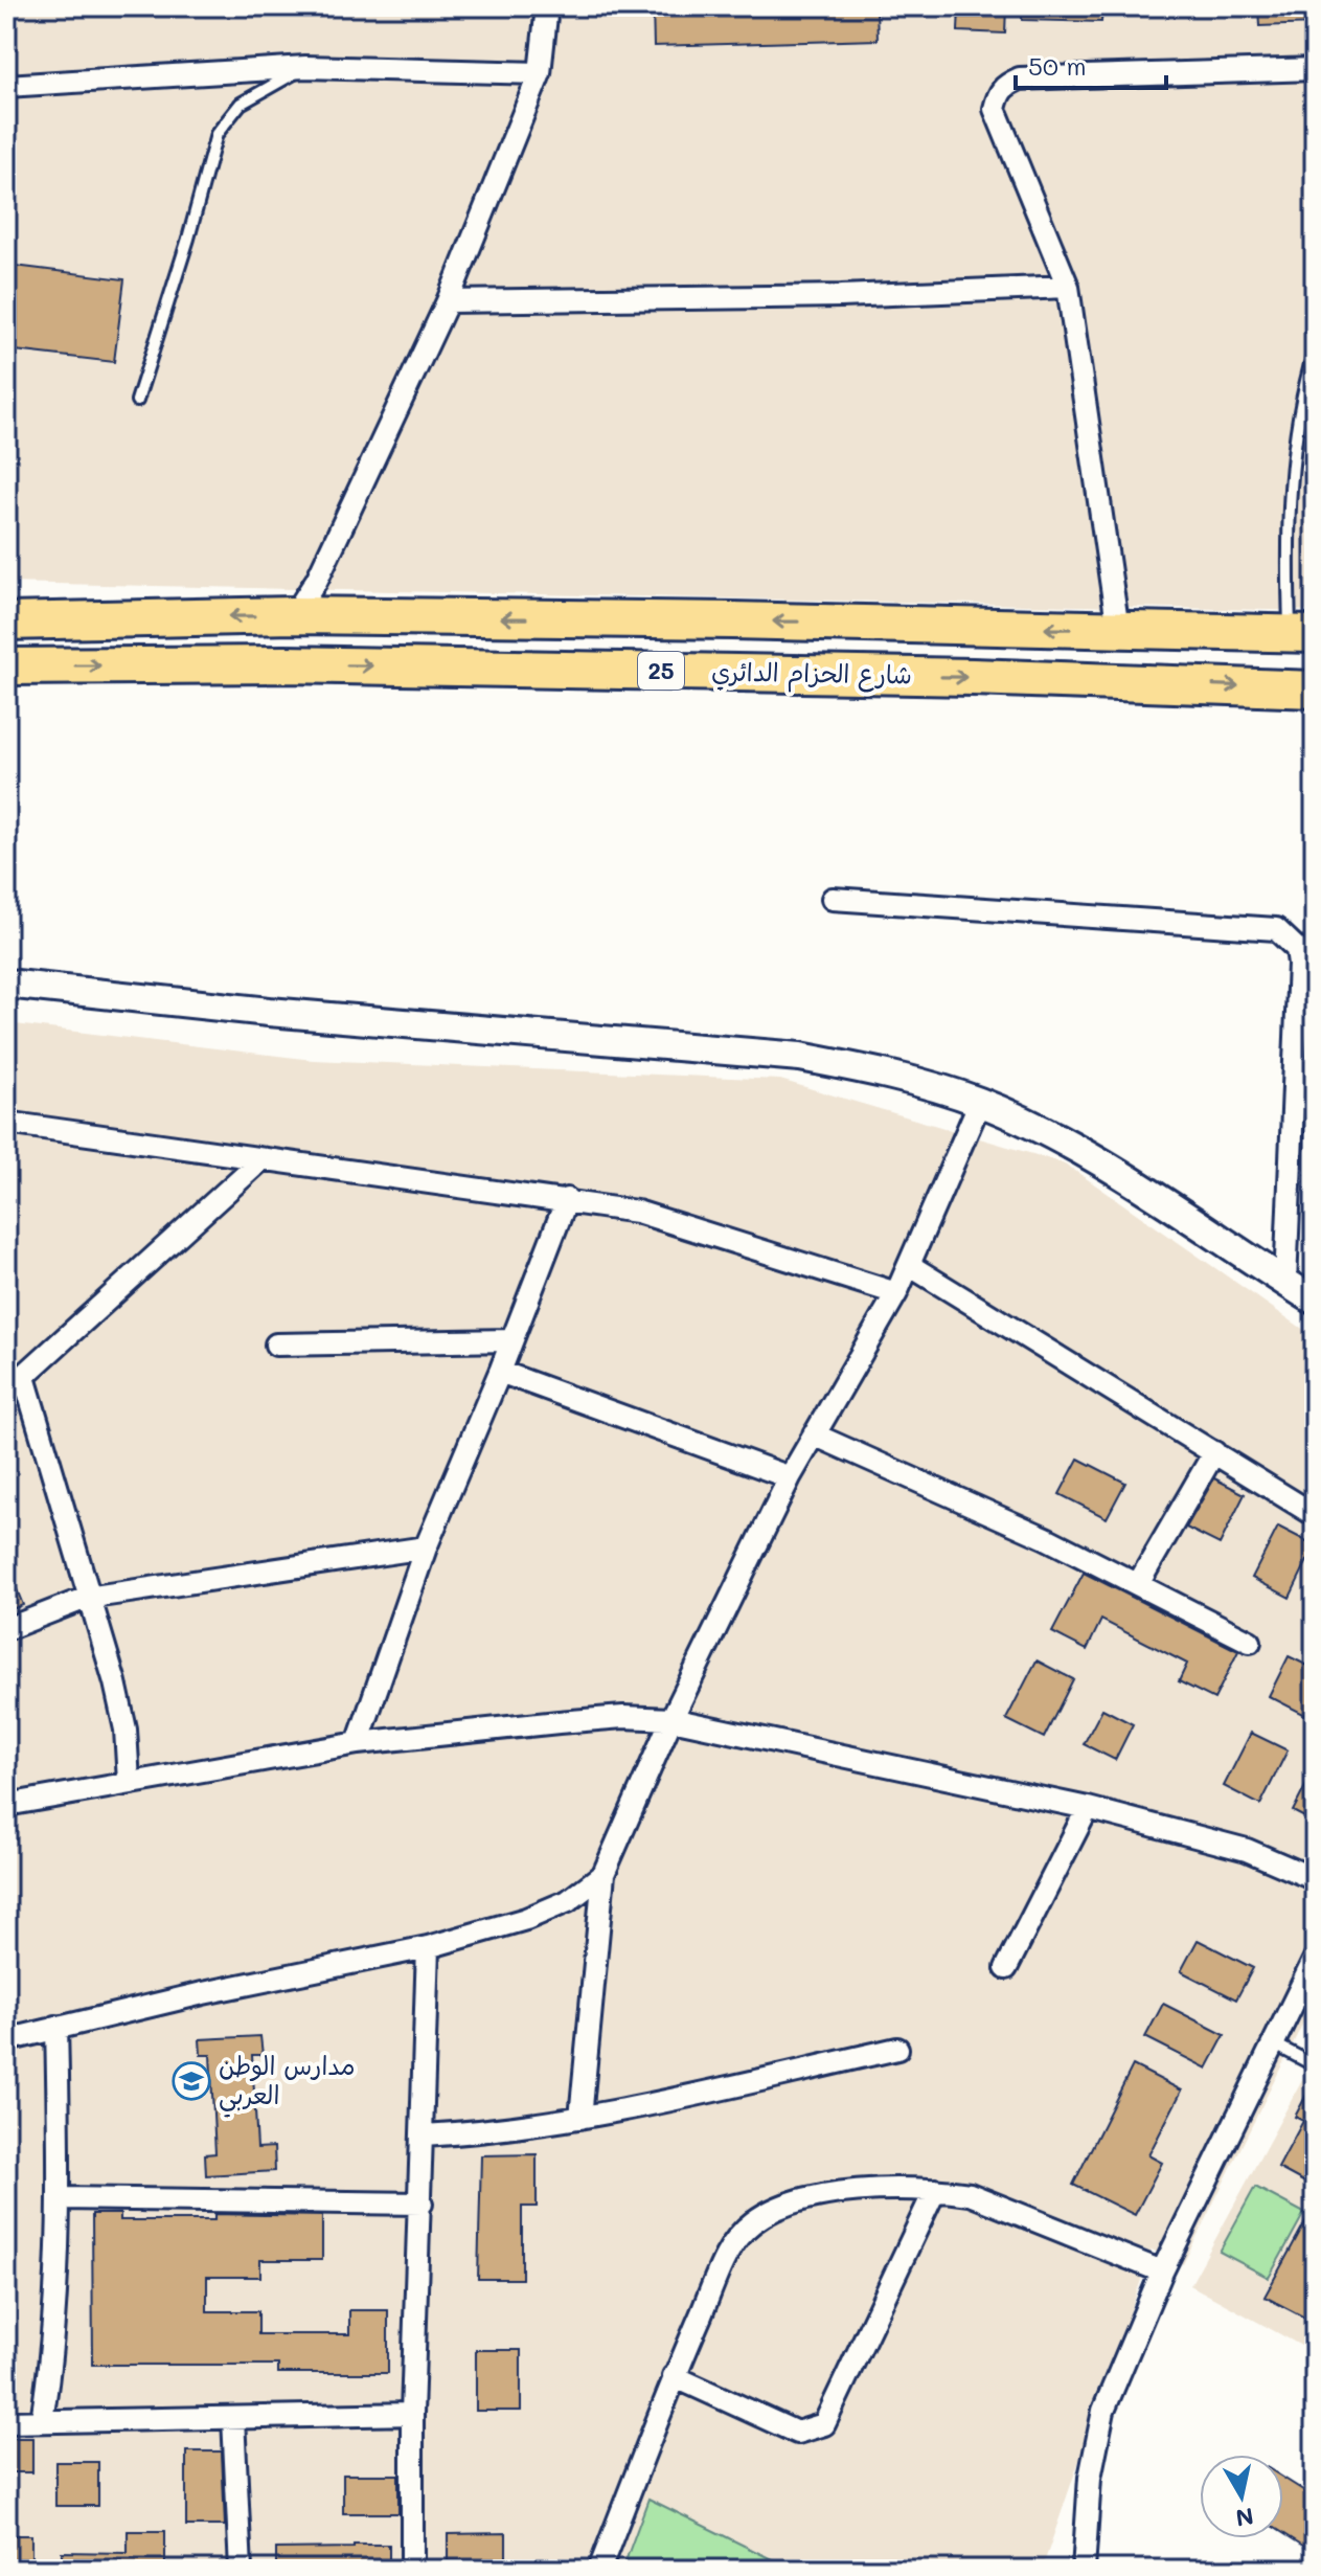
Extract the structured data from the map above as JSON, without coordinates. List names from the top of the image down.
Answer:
{
  "streets": {
    "highway": ["25", "شارع الحزام الدائري"]
  },
  "places": {
    "school or university": ["مدارس الوطن العربي"]
  },
  "scale_bar": "50 m",
  "north": "bottom"
}
